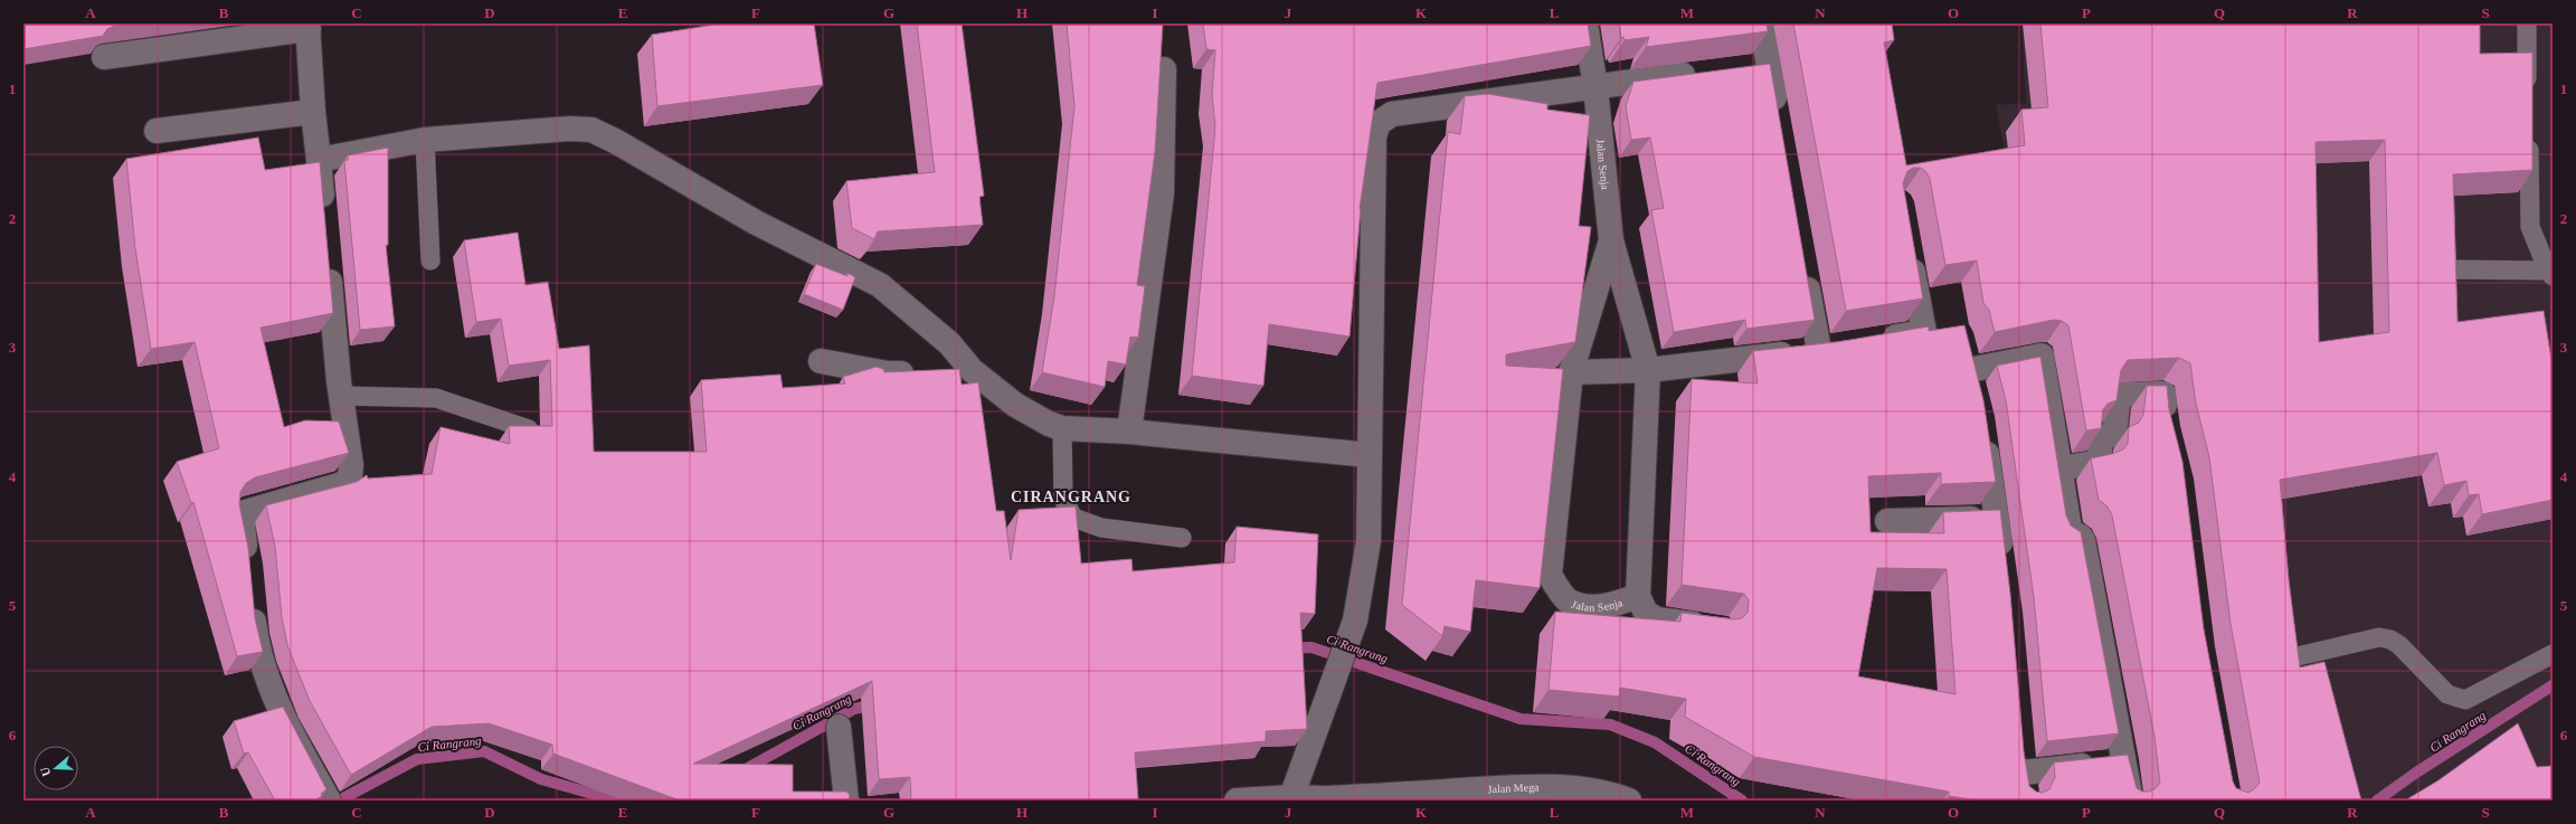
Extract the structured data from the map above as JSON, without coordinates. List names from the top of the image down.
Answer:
{
  "streets": {
    "street": ["Jalan Senja", "Jalan Mega"]
  },
  "districts": ["CIRANGRANG"],
  "water": ["Ci Rangrang"],
  "north": "left",
  "grid": {
    "columns": [
      "A",
      "B",
      "C",
      "D",
      "E",
      "F",
      "G",
      "H",
      "I",
      "J",
      "K",
      "L",
      "M",
      "N",
      "O",
      "P",
      "Q",
      "R",
      "S"
    ],
    "rows": [
      "1",
      "2",
      "3",
      "4",
      "5",
      "6"
    ]
  }
}
